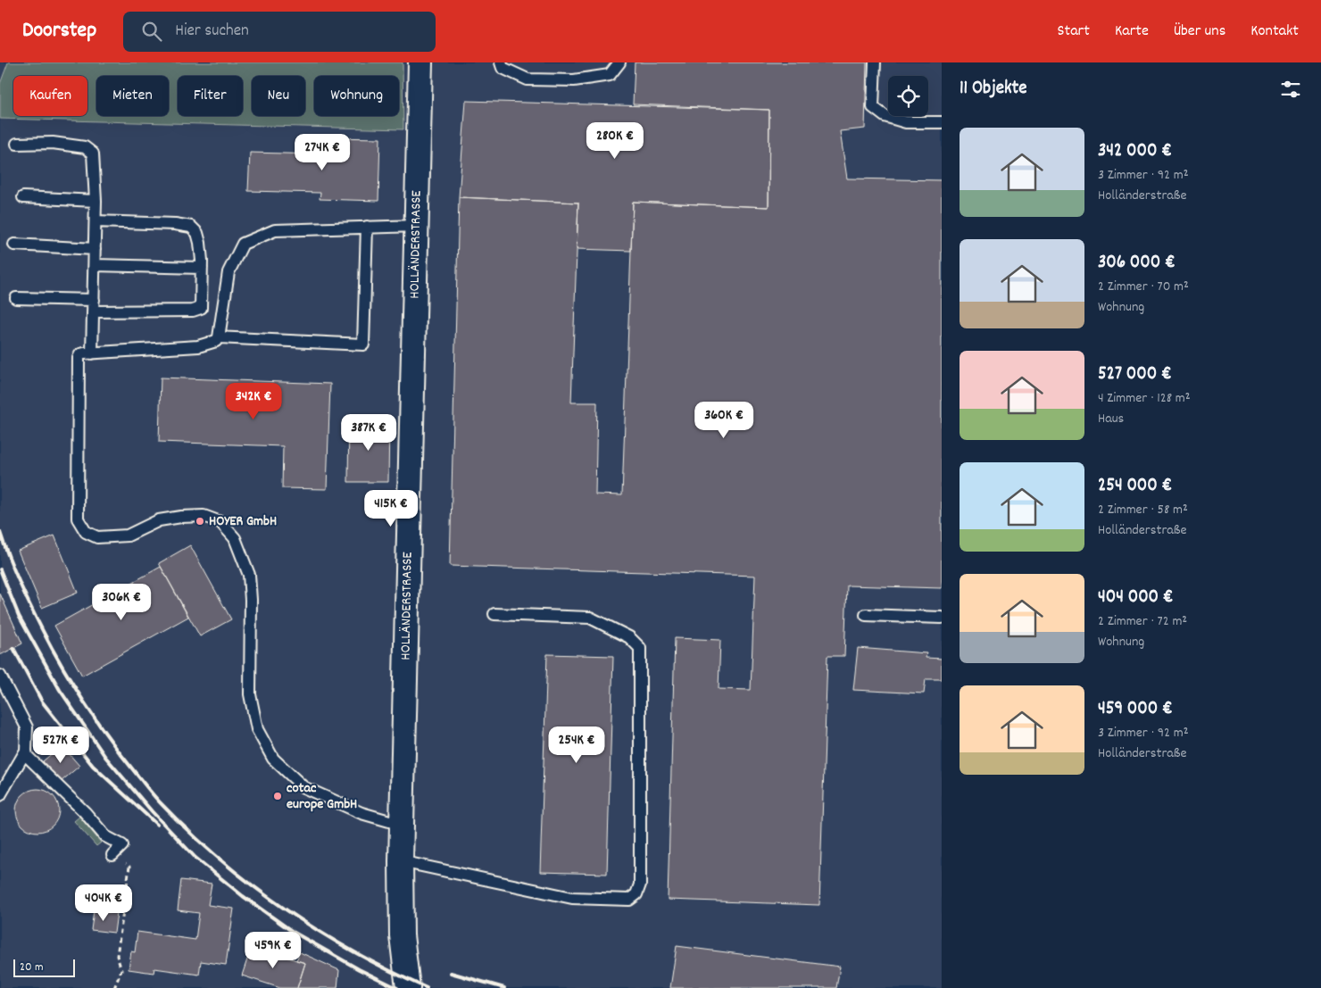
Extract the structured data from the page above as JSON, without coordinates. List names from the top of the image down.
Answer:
{
  "streets": {
    "street": ["HOLLÄNDERSTRASSE"]
  },
  "places": ["HOYER GmbH", "cotac europe GmbH"],
  "scale_bar": "20 m",
  "page": {
    "header": "Doorstep",
    "search": "Hier suchen",
    "nav": [
      "Start",
      "Karte",
      "Über uns",
      "Kontakt"
    ],
    "heading": "11 Objekte",
    "chip": [
      "Kaufen",
      "Mieten",
      "Filter",
      "Neu",
      "Wohnung"
    ],
    "list": [
      {
        "name": "342 000 €",
        "note": "3 Zimmer · 92 m² · Holländerstraße"
      },
      {
        "name": "306 000 €",
        "note": "2 Zimmer · 70 m² · Wohnung"
      },
      {
        "name": "527 000 €",
        "note": "4 Zimmer · 128 m² · Haus"
      },
      {
        "name": "254 000 €",
        "note": "2 Zimmer · 58 m² · Holländerstraße"
      },
      {
        "name": "404 000 €",
        "note": "2 Zimmer · 72 m² · Wohnung"
      },
      {
        "name": "459 000 €",
        "note": "3 Zimmer · 92 m² · Holländerstraße"
      }
    ],
    "price": [
      "280K €",
      "274K €",
      "342K €",
      "360K €",
      "387K €",
      "415K €",
      "306K €",
      "527K €",
      "254K €",
      "404K €",
      "459K €"
    ],
    "scale": "20 m"
  }
}
